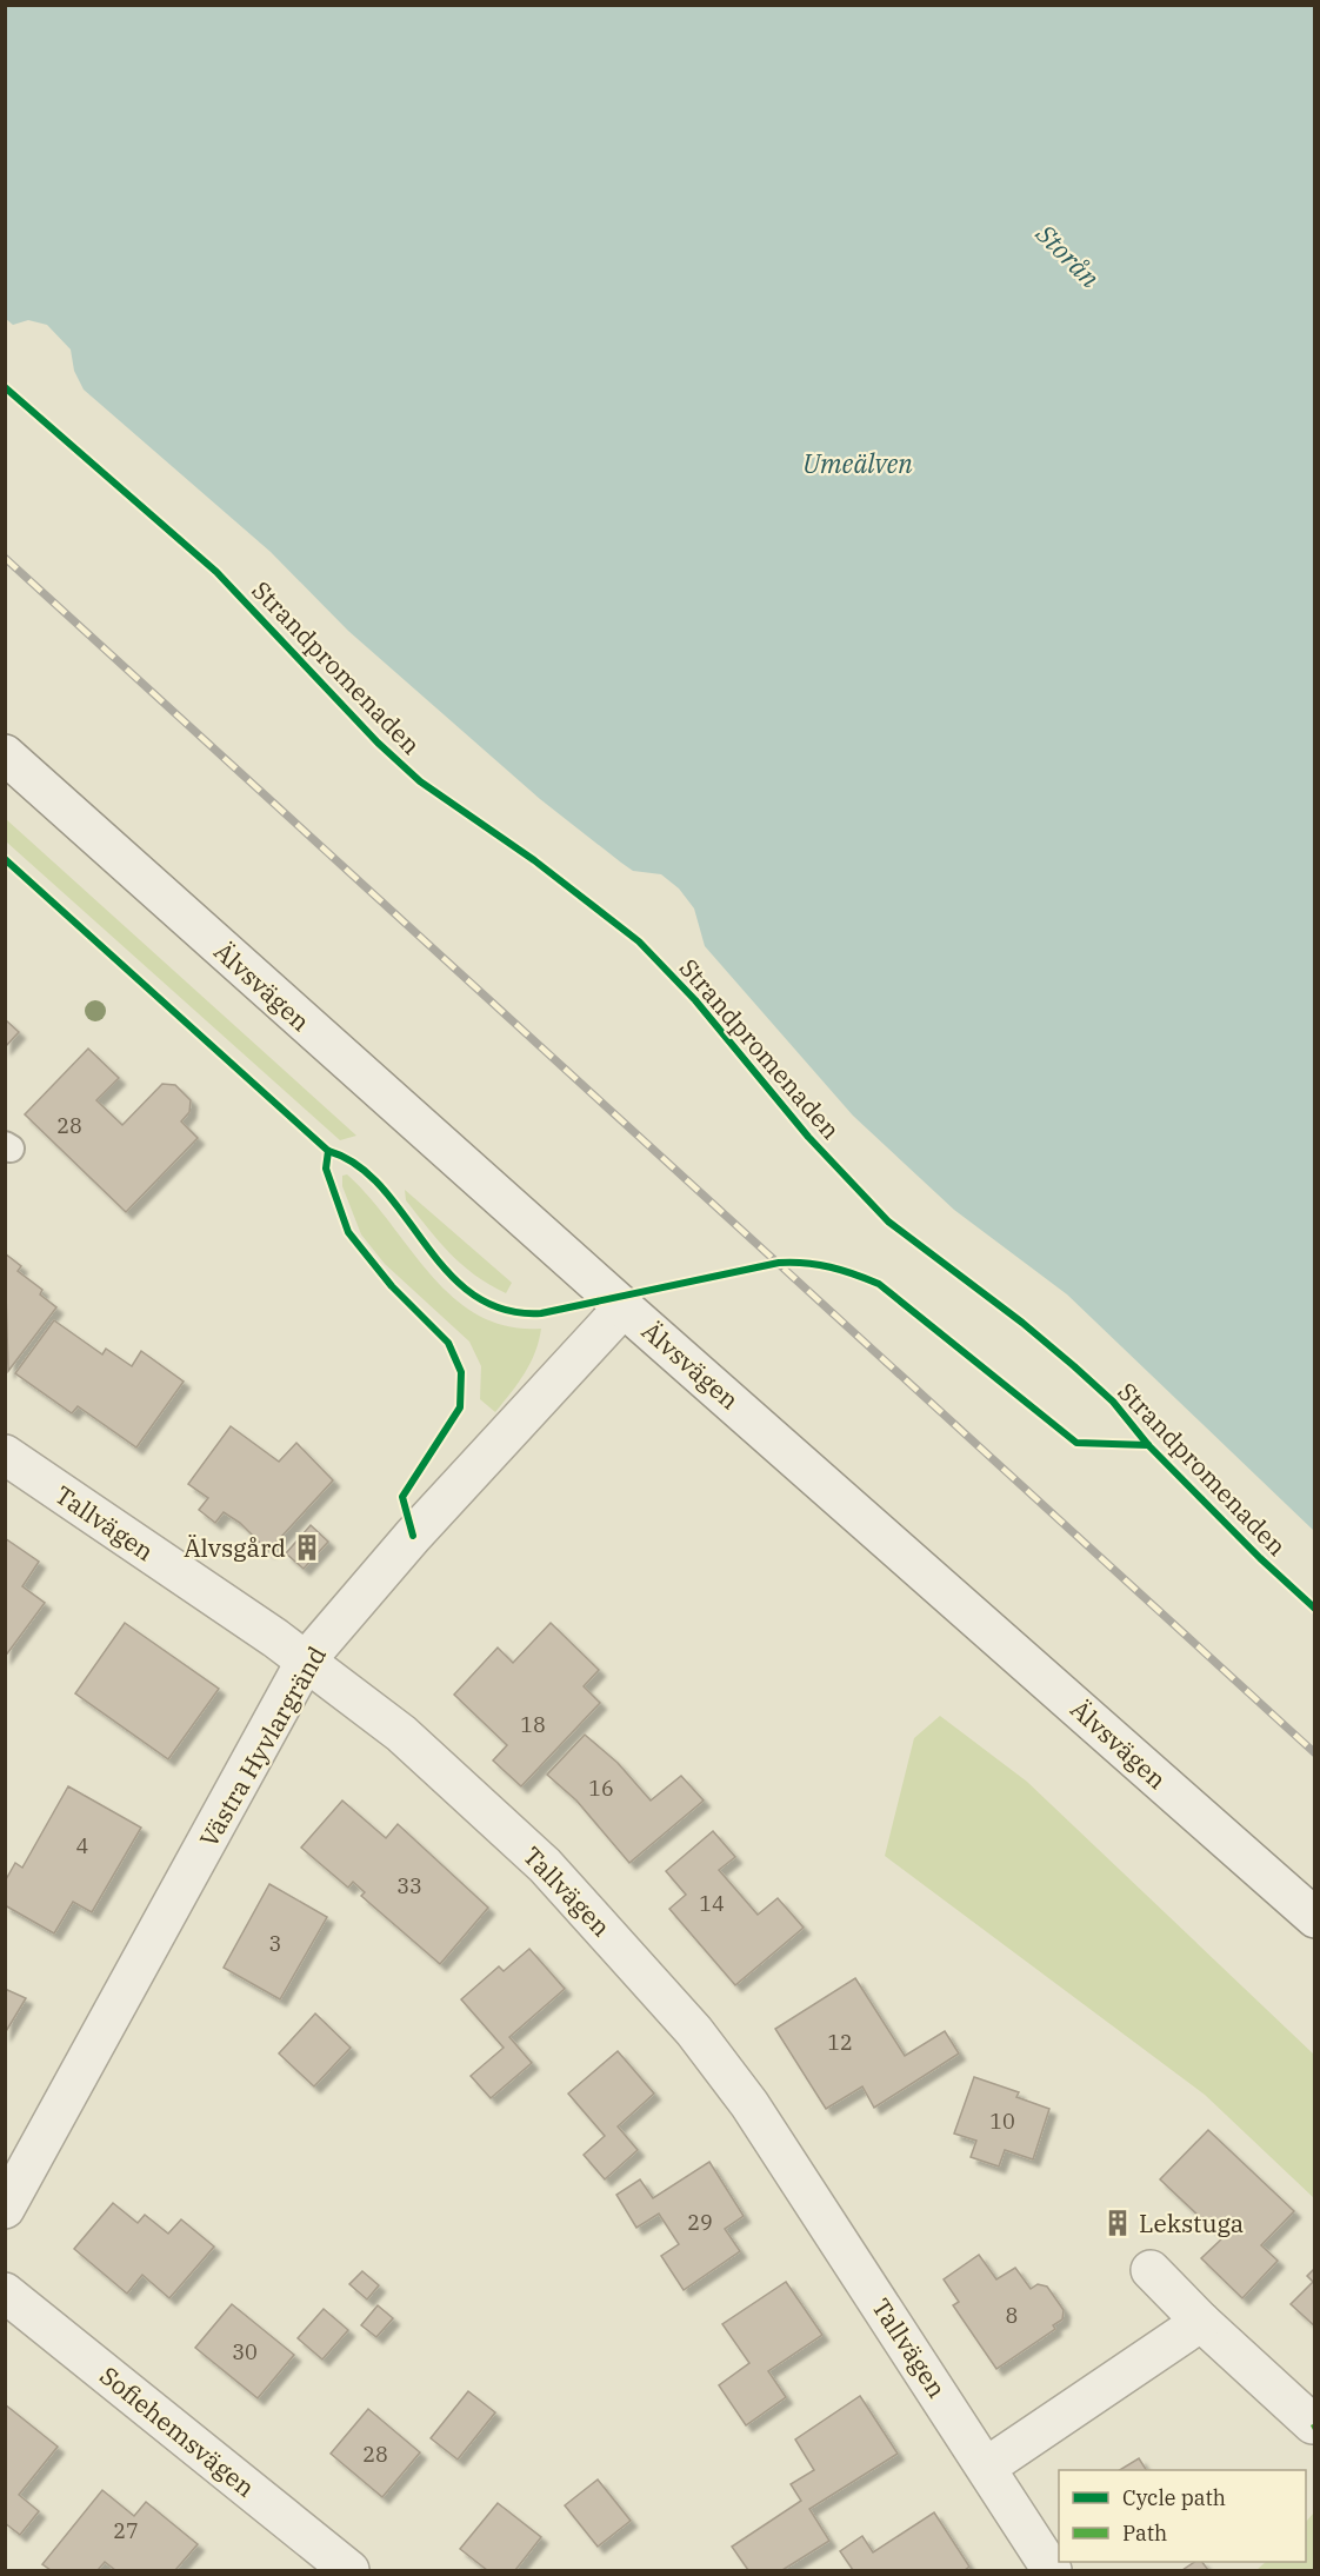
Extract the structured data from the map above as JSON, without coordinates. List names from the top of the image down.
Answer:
{
  "streets": {
    "street": [
      "Älvsvägen",
      "Tallvägen",
      "Västra Hyvlargränd",
      "Sofiehemsvägen"
    ],
    "cycle path": ["Strandpromenaden"]
  },
  "crossings": [
    ["Älvsvägen", "Västra Hyvlargränd"],
    ["Tallvägen", "Västra Hyvlargränd"]
  ],
  "water": ["Storån", "Umeälven"],
  "places": {
    "building": ["Älvsgård", "Lekstuga"]
  },
  "house_numbers": [
    "28",
    "18",
    "16",
    "4",
    "33",
    "14",
    "3",
    "12",
    "10",
    "29",
    "8",
    "30",
    "28",
    "27"
  ],
  "legend": ["Cycle path", "Path"]
}
